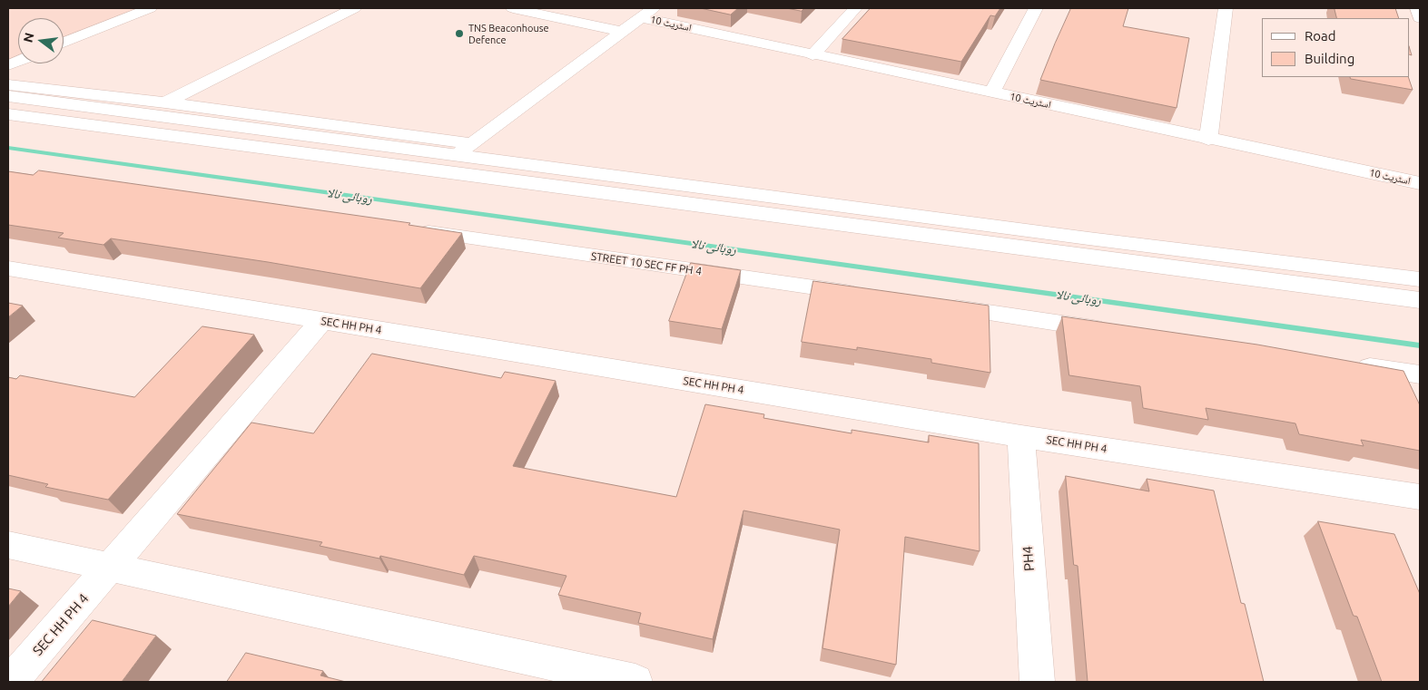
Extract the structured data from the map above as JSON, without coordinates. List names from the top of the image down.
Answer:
{
  "streets": {
    "street": [
      "اسٹریٹ 10",
      "STREET 10 SEC FF PH 4",
      "SEC HH PH 4",
      "PH4"
    ]
  },
  "crossings": [
    ["SEC HH PH 4", "PH4"]
  ],
  "water": ["روہائی نالا"],
  "places": ["TNS Beaconhouse Defence"],
  "legend": ["Road", "Building"],
  "north": "left"
}
